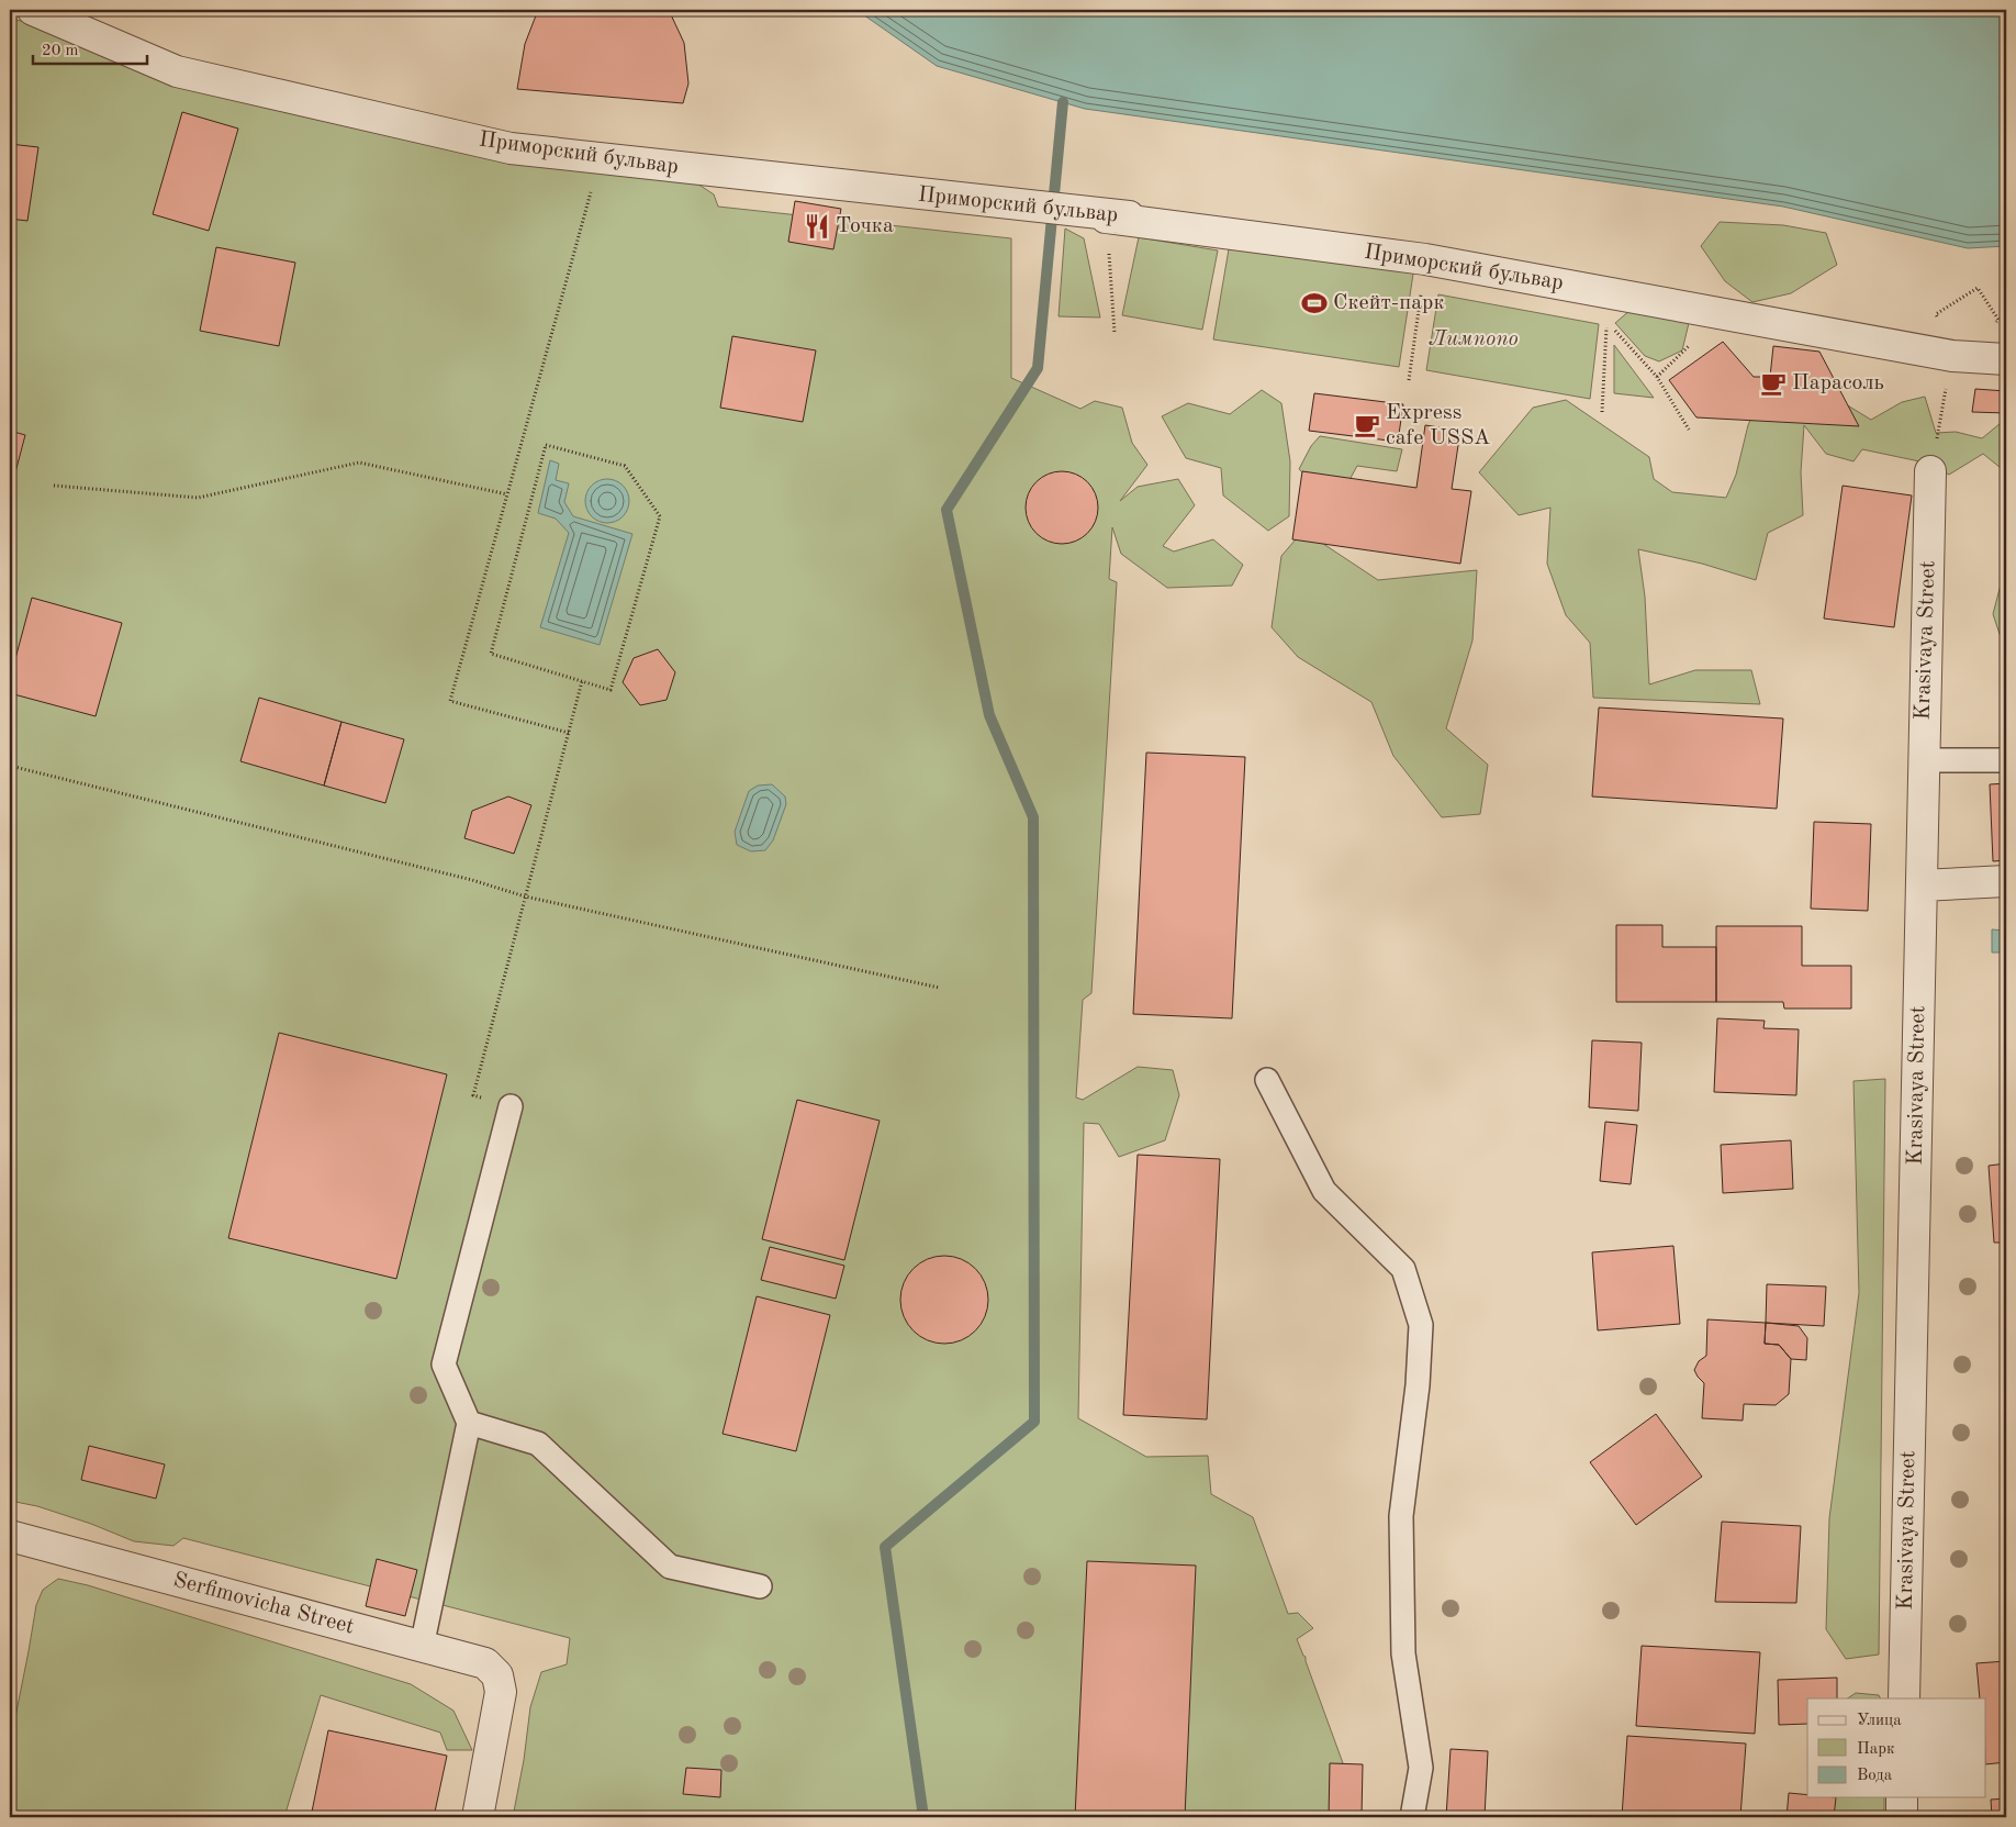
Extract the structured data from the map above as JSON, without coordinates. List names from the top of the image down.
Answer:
{
  "streets": {
    "street": ["Приморский бульвар", "Krasivaya Street", "Serfimovicha Street"]
  },
  "parks": ["Лимпопо"],
  "places": {
    "restaurant": ["Точка"],
    "sports": ["Скейт-парк"],
    "cafe": ["Парасоль", "Express cafe USSA"]
  },
  "legend": ["Улица", "Парк", "Вода"],
  "scale_bar": "20 m"
}
